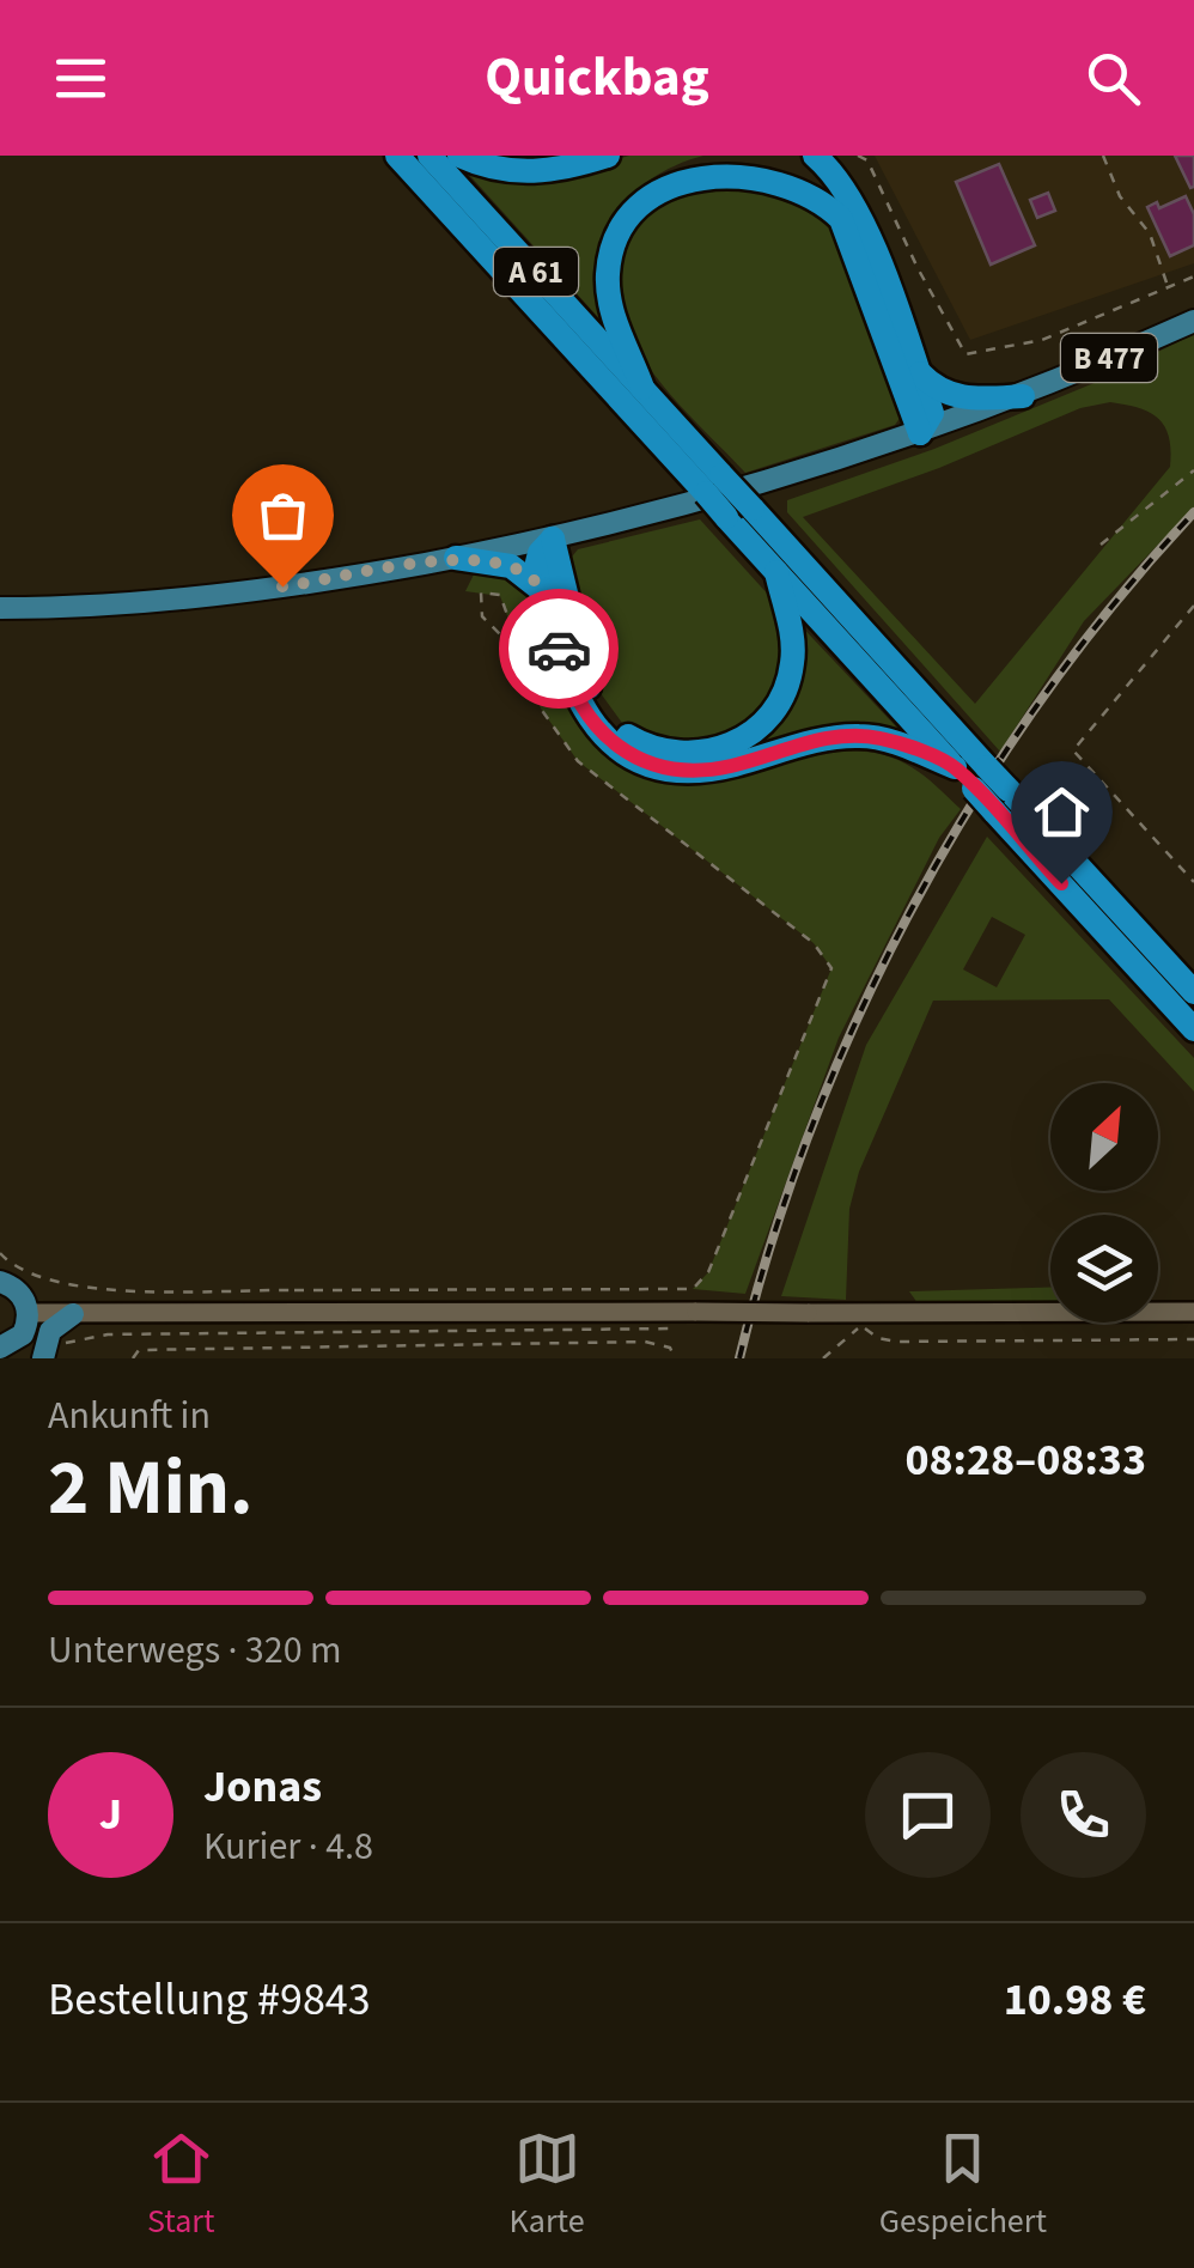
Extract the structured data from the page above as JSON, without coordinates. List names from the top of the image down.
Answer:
{
  "streets": {
    "highway": ["A 61"],
    "main road": ["B 477"]
  },
  "north": "top right",
  "page": {
    "header": "Quickbag",
    "heading": ["2 Min.", "Ankunft in", "08:28–08:33"],
    "panel": [
      "Jonas",
      "Kurier · 4.8",
      "Bestellung #9843",
      "10.98 €"
    ],
    "bar": "Unterwegs · 320 m",
    "round": "J",
    "tabs": ["Start", "Karte", "Gespeichert"]
  }
}
